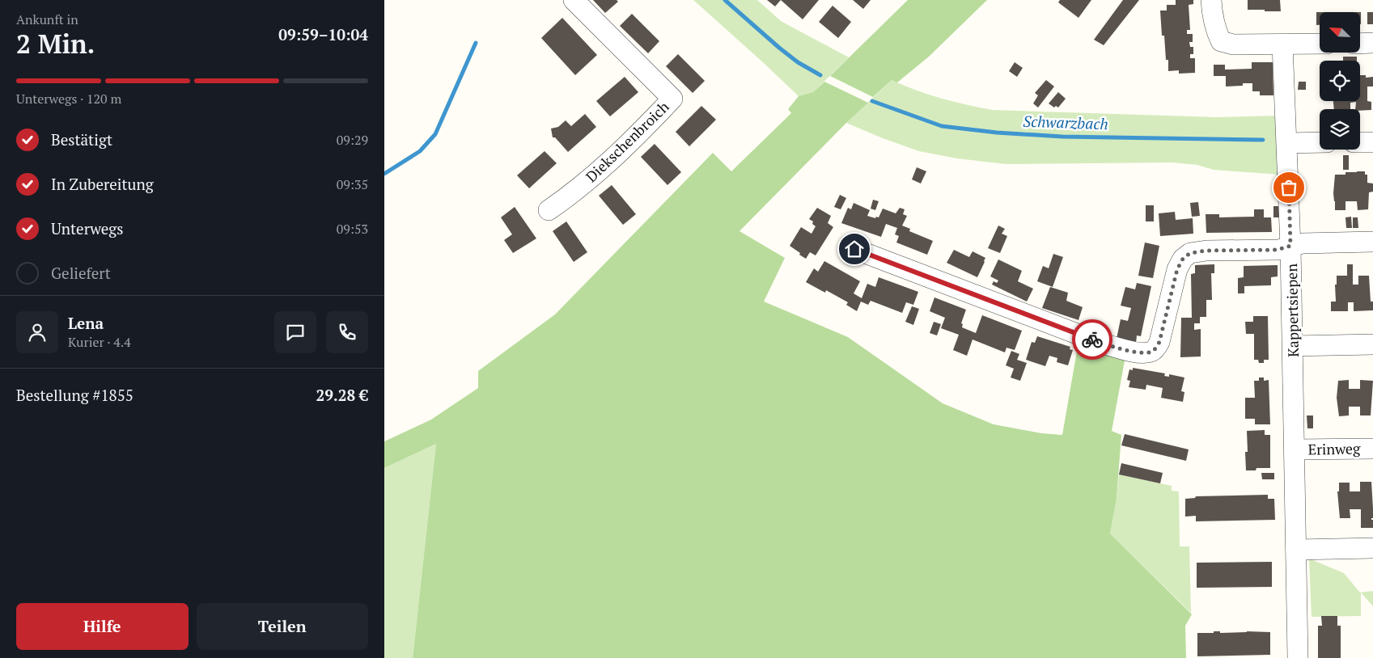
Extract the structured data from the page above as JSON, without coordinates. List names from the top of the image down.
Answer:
{
  "streets": {
    "street": ["Diekschenbroich", "Kappertsiepen", "Erinweg"]
  },
  "crossings": [
    ["Kappertsiepen", "Erinweg"]
  ],
  "water": ["Schwarzbach"],
  "north": "top left",
  "page": {
    "heading": ["2 Min.", "Ankunft in", "09:59–10:04"],
    "panel": [
      "Lena",
      "Kurier · 4.4",
      "Bestellung #1855",
      "29.28 €"
    ],
    "bar": "Unterwegs · 120 m",
    "list": [
      ["Bestätigt", "09:29"],
      ["In Zubereitung", "09:35"],
      ["Unterwegs", "09:53"],
      "Geliefert"
    ],
    "buttons": ["Hilfe", "Teilen"]
  }
}
